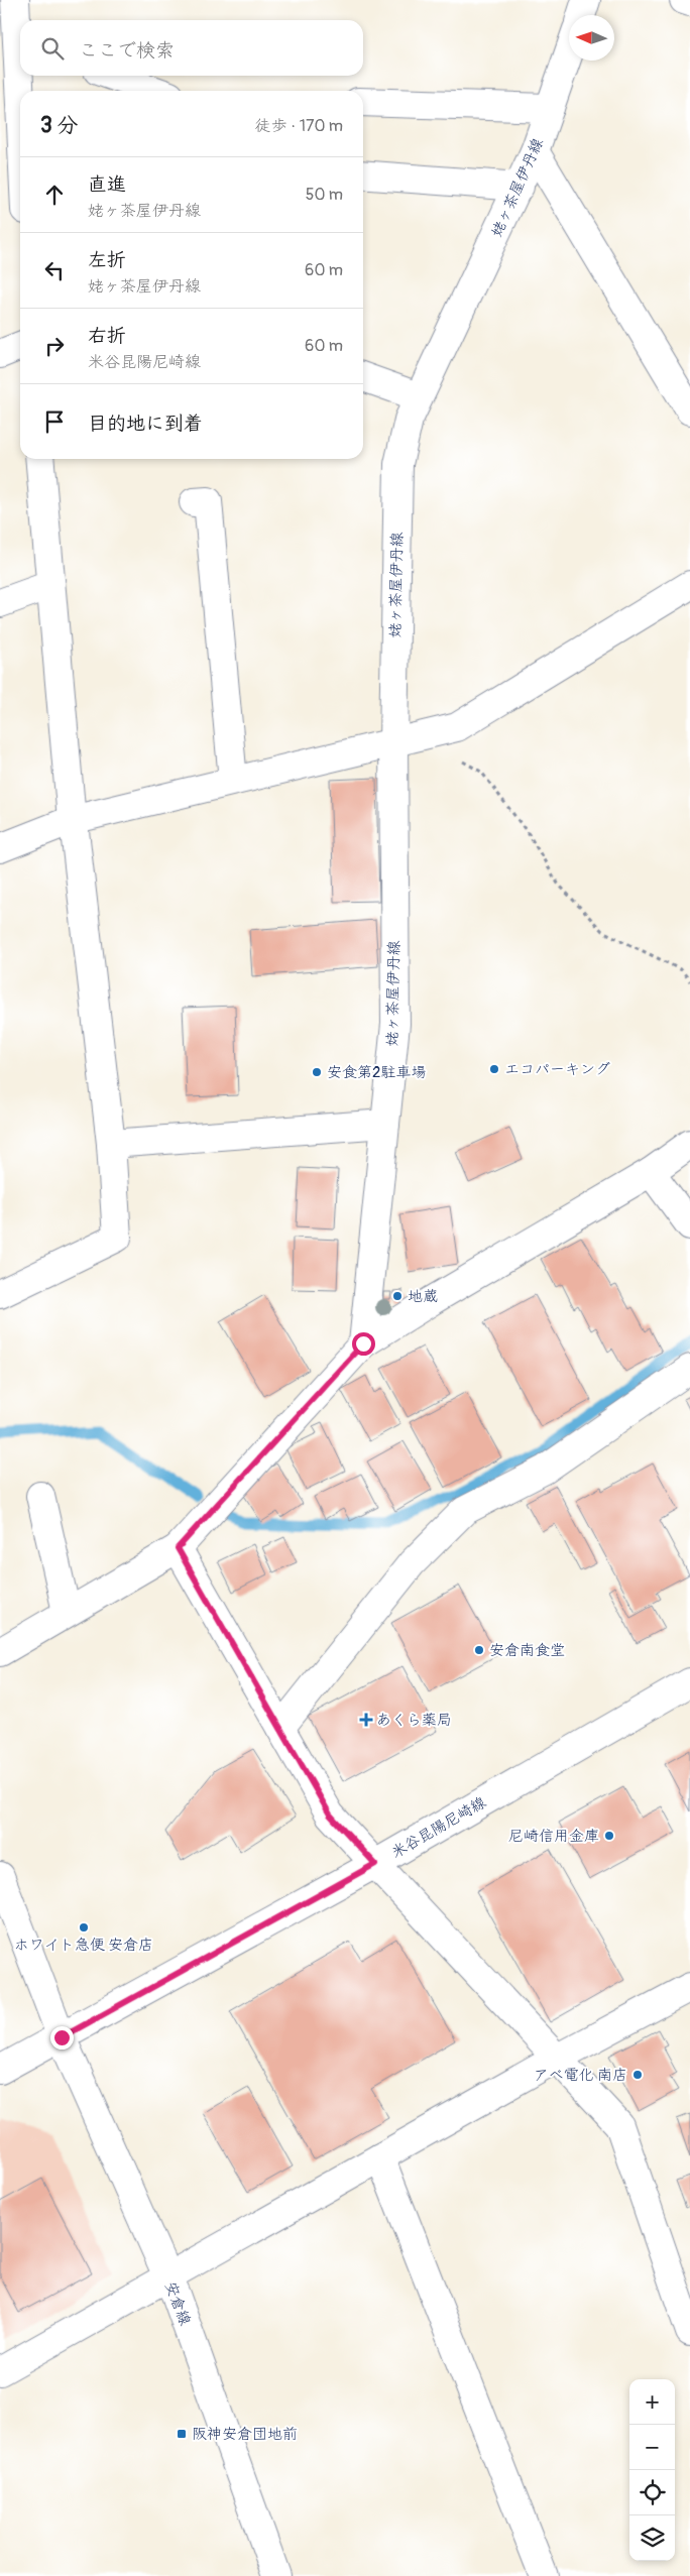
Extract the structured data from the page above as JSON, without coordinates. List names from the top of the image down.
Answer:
{
  "streets": {
    "street": ["姥ヶ茶屋伊丹線", "米谷昆陽尼崎線", "安倉線"]
  },
  "crossings": [
    ["米谷昆陽尼崎線", "安倉線"]
  ],
  "places": {
    "other": [
      "エコパーキング",
      "安食第2駐車場",
      "地蔵",
      "安倉南食堂",
      "尼崎信用金庫",
      "ホワイト急便 安倉店",
      "アベ電化 南店"
    ],
    "health": ["あくら薬局"],
    "transit": ["阪神安倉団地前"]
  },
  "north": "left",
  "page": {
    "search": "ここで検索",
    "heading": ["3 分", "徒歩 · 170 m"],
    "list": [
      ["直進", "姥ヶ茶屋伊丹線", "50 m"],
      ["左折", "姥ヶ茶屋伊丹線", "60 m"],
      ["右折", "米谷昆陽尼崎線", "60 m"],
      "目的地に到着"
    ],
    "map_buttons": ["+", "−"]
  }
}
